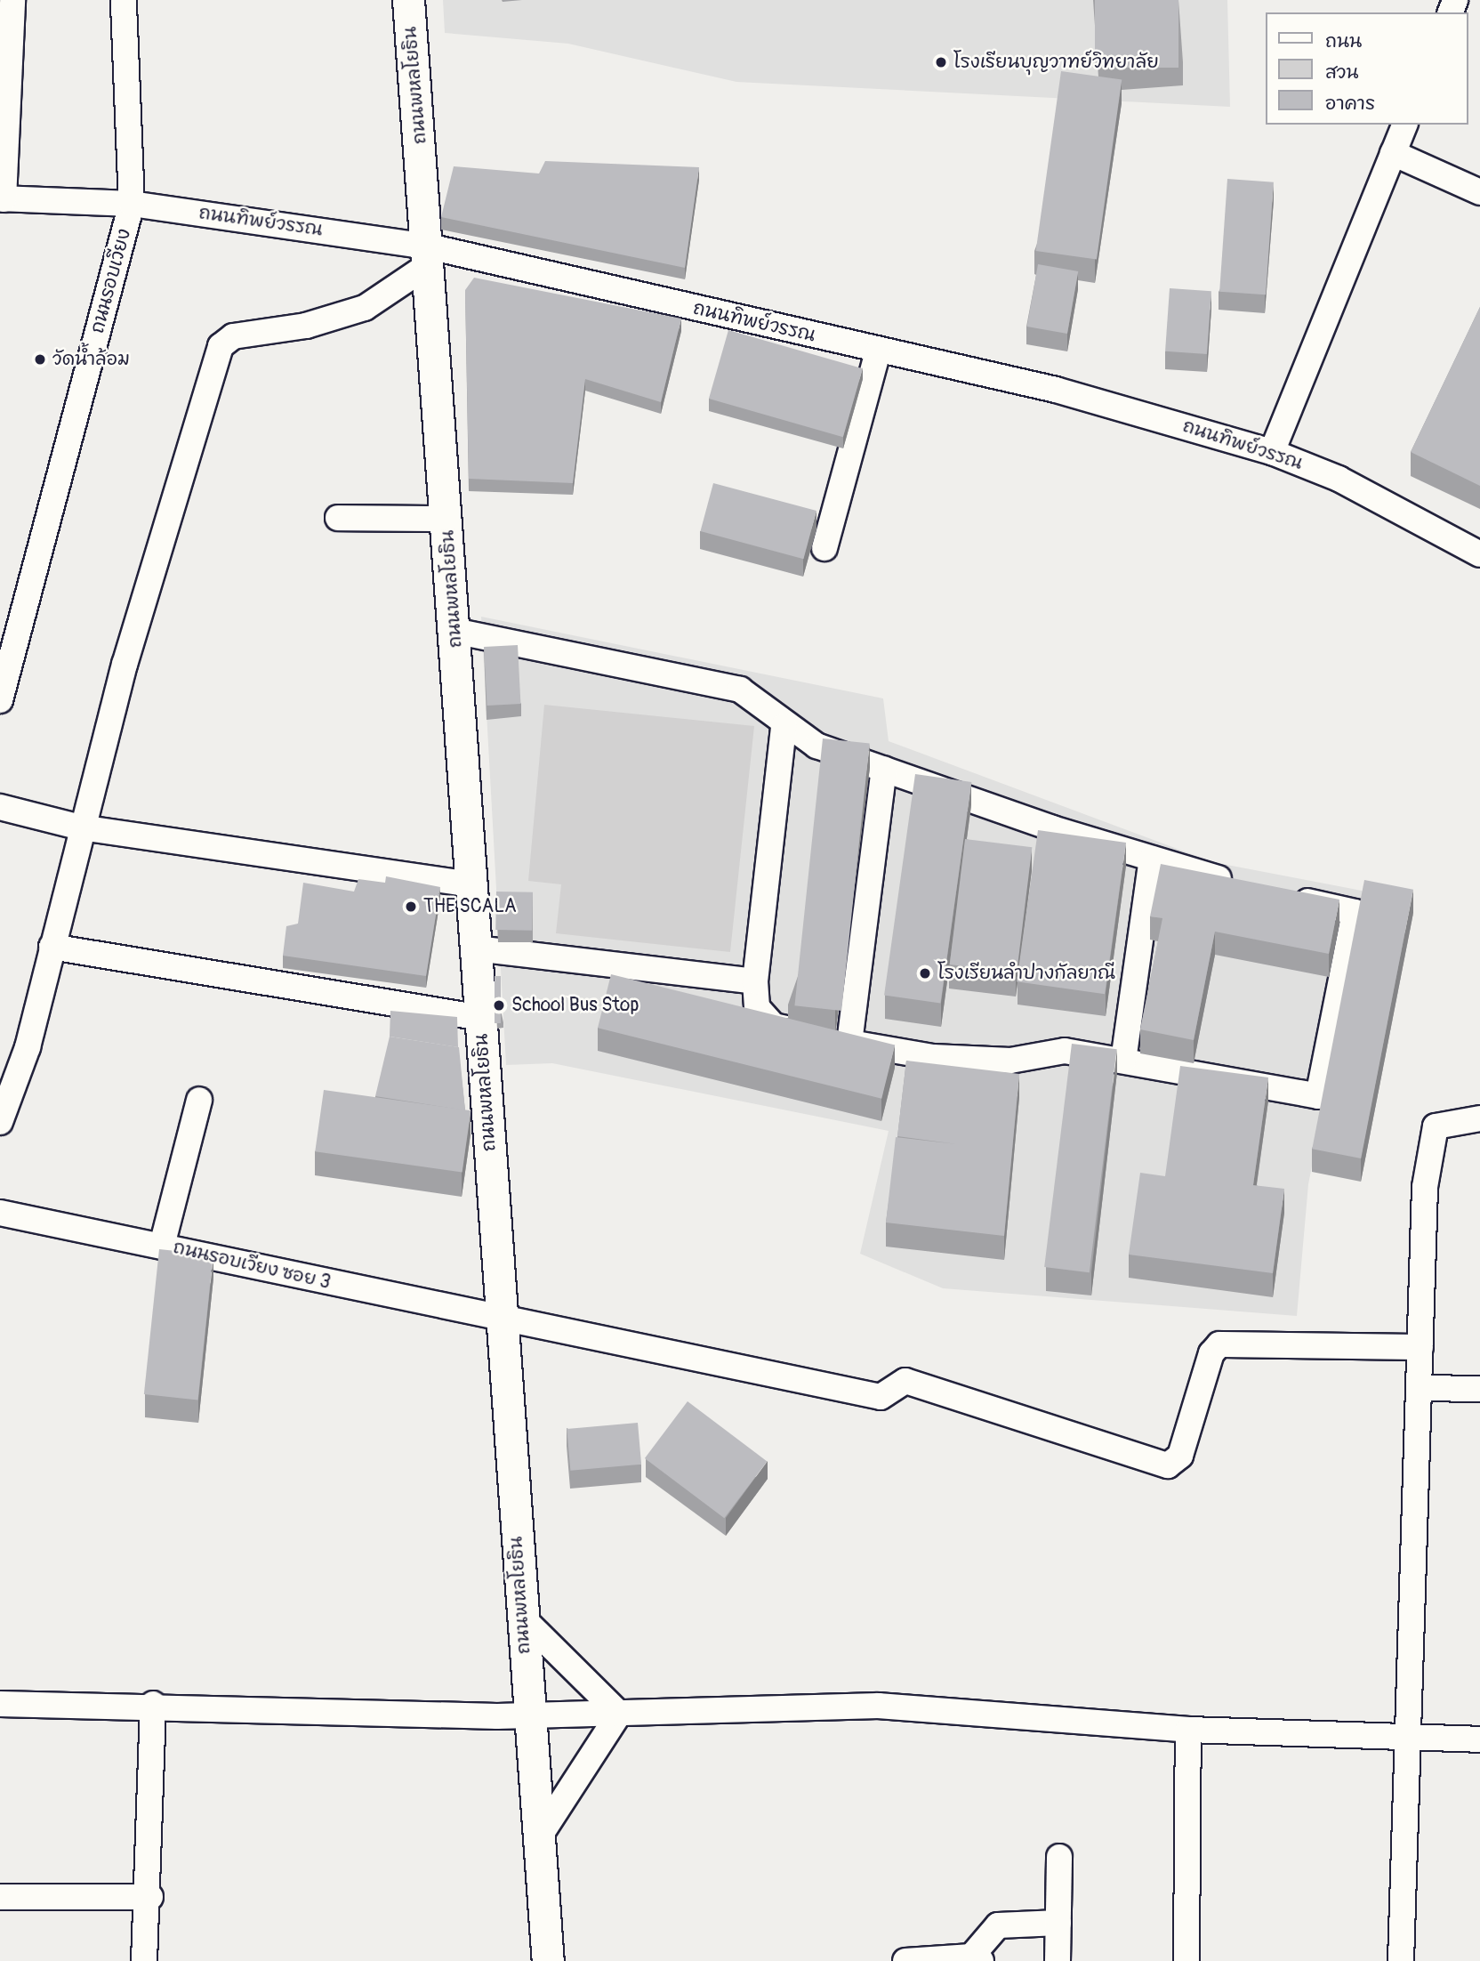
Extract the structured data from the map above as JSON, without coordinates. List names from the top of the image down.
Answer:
{
  "streets": {
    "main road": ["ถนนพหลโยธิน"],
    "street": ["ถนนทิพย์วรรณ", "ถนนรอบเวียง", "ถนนรอบเวียง ซอย 3"]
  },
  "crossings": [
    ["ถนนพหลโยธิน", "ถนนทิพย์วรรณ"],
    ["ถนนพหลโยธิน", "ถนนรอบเวียง ซอย 3"],
    ["ถนนทิพย์วรรณ", "ถนนรอบเวียง"]
  ],
  "places": [
    "โรงเรียนบุญวาทย์วิทยาลัย",
    "วัดน้ำล้อม",
    "THE SCALA",
    "โรงเรียนลำปางกัลยาณี",
    "School Bus Stop"
  ],
  "legend": ["ถนน", "สวน", "อาคาร"]
}
